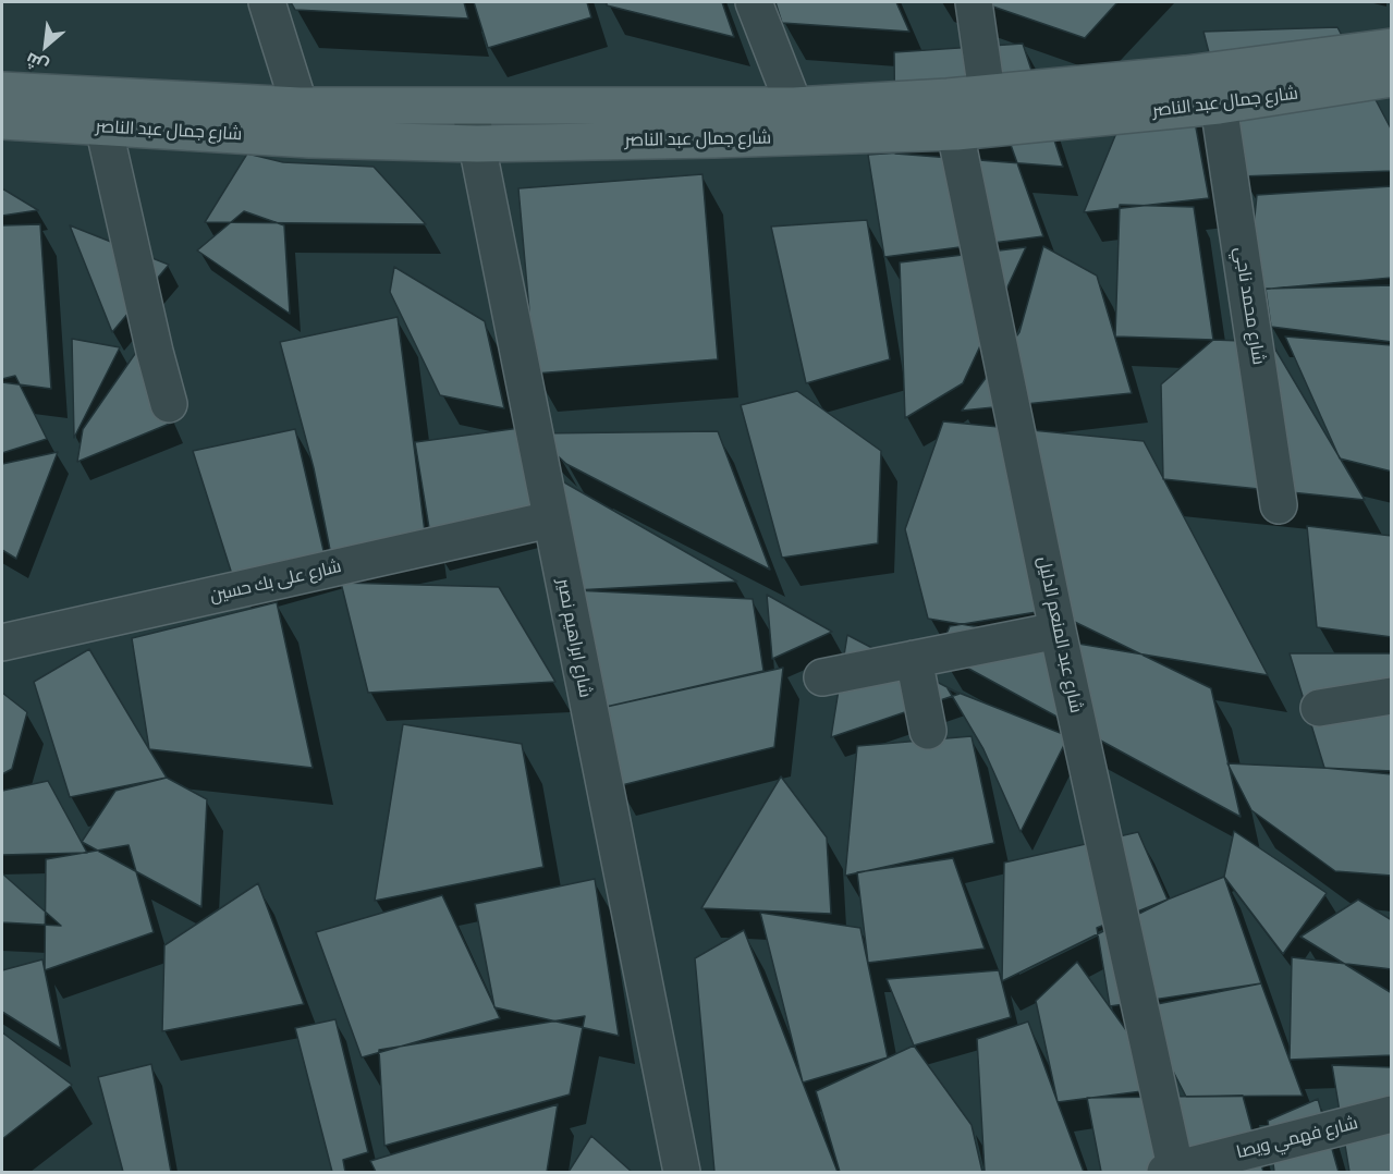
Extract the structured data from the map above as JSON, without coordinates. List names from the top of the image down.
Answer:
{
  "streets": {
    "main road": ["شارع جمال عبد الناصر"],
    "street": [
      "شارع محمد ناجي",
      "شارع على بك حسين",
      "شارع عبد المنعم الدليل",
      "شارع ابراهيم نصير",
      "شارع فهمي ويصا"
    ]
  },
  "crossings": [
    ["شارع جمال عبد الناصر", "شارع محمد ناجي"],
    ["شارع جمال عبد الناصر", "شارع عبد المنعم الدليل"],
    ["شارع جمال عبد الناصر", "شارع ابراهيم نصير"],
    ["شارع على بك حسين", "شارع ابراهيم نصير"],
    ["شارع عبد المنعم الدليل", "شارع فهمي ويصا"]
  ],
  "north": "bottom left"
}
